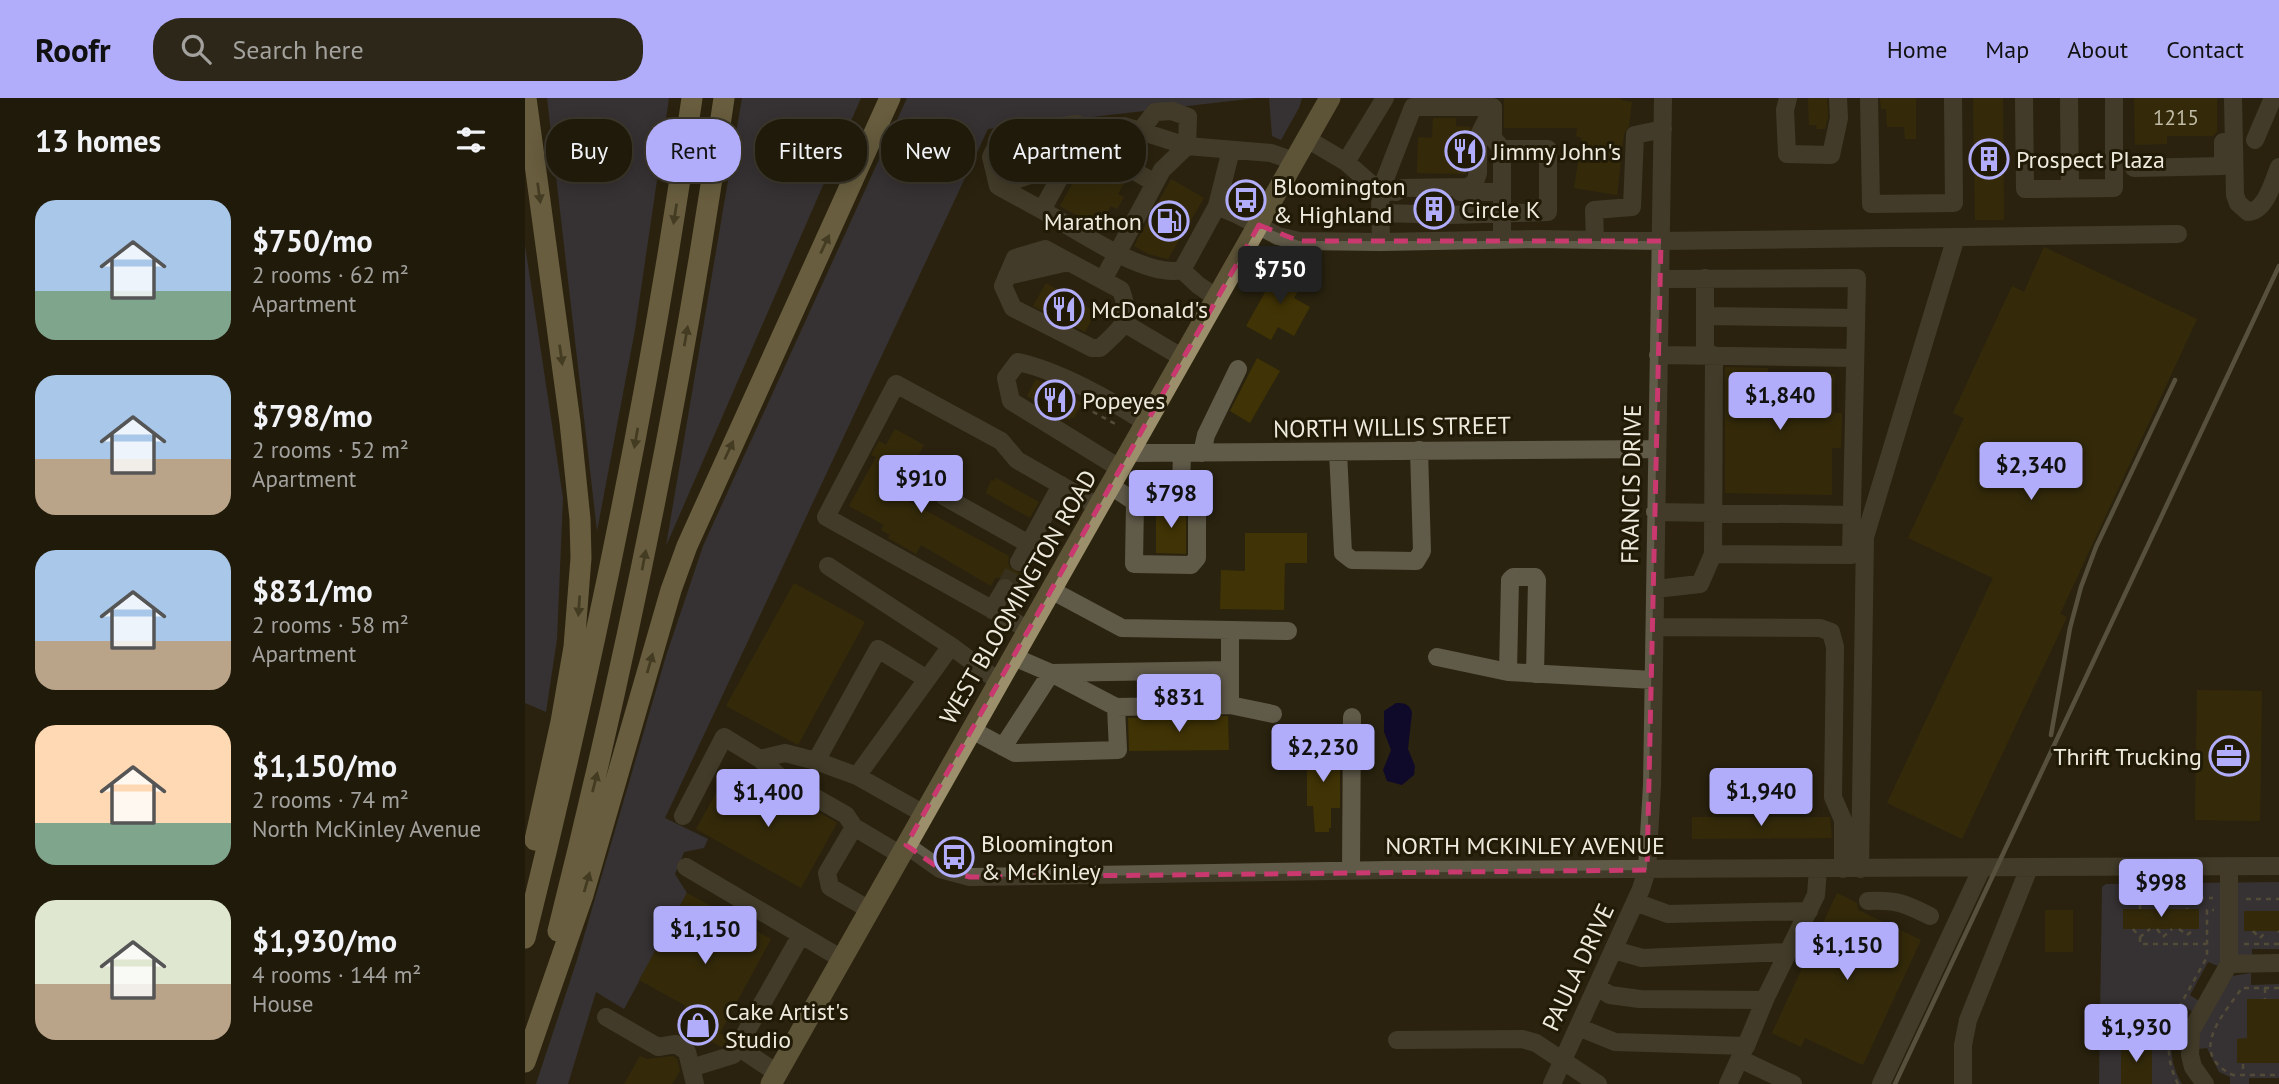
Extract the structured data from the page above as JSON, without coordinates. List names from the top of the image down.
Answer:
{
  "streets": {
    "main road": ["WEST BLOOMINGTON ROAD"],
    "street": [
      "NORTH WILLIS STREET",
      "FRANCIS DRIVE",
      "NORTH MCKINLEY AVENUE",
      "PAULA DRIVE"
    ]
  },
  "crossings": [
    ["NORTH WILLIS STREET", "FRANCIS DRIVE"],
    ["NORTH WILLIS STREET", "WEST BLOOMINGTON ROAD"],
    ["FRANCIS DRIVE", "NORTH MCKINLEY AVENUE"],
    ["FRANCIS DRIVE", "PAULA DRIVE"],
    ["WEST BLOOMINGTON ROAD", "NORTH MCKINLEY AVENUE"],
    ["NORTH MCKINLEY AVENUE", "PAULA DRIVE"]
  ],
  "places": {
    "restaurant": ["Jimmy John's", "McDonald's", "Popeyes"],
    "building": ["Prospect Plaza", "Circle K"],
    "bus stop": ["Bloomington & Highland", "Bloomington & McKinley"],
    "fuel station": ["Marathon"],
    "office": ["Thrift Trucking"],
    "shop": ["Cake Artist's Studio"]
  },
  "house_numbers": ["1215"],
  "page": {
    "header": "Roofr",
    "search": "Search here",
    "nav": [
      "Home",
      "Map",
      "About",
      "Contact"
    ],
    "heading": "13 homes",
    "chip": [
      "Buy",
      "Rent",
      "Filters",
      "New",
      "Apartment"
    ],
    "list": [
      {
        "name": "$750/mo",
        "note": "2 rooms · 62 m² · Apartment"
      },
      {
        "name": "$798/mo",
        "note": "2 rooms · 52 m² · Apartment"
      },
      {
        "name": "$831/mo",
        "note": "2 rooms · 58 m² · Apartment"
      },
      {
        "name": "$1,150/mo",
        "note": "2 rooms · 74 m² · North McKinley Avenue"
      },
      {
        "name": "$1,930/mo",
        "note": "4 rooms · 144 m² · House"
      }
    ],
    "price": [
      "$750",
      "$1,840",
      "$2,340",
      "$910",
      "$798",
      "$831",
      "$2,230",
      "$1,940",
      "$1,400",
      "$998",
      "$1,150",
      "$1,150",
      "$1,930"
    ]
  }
}
